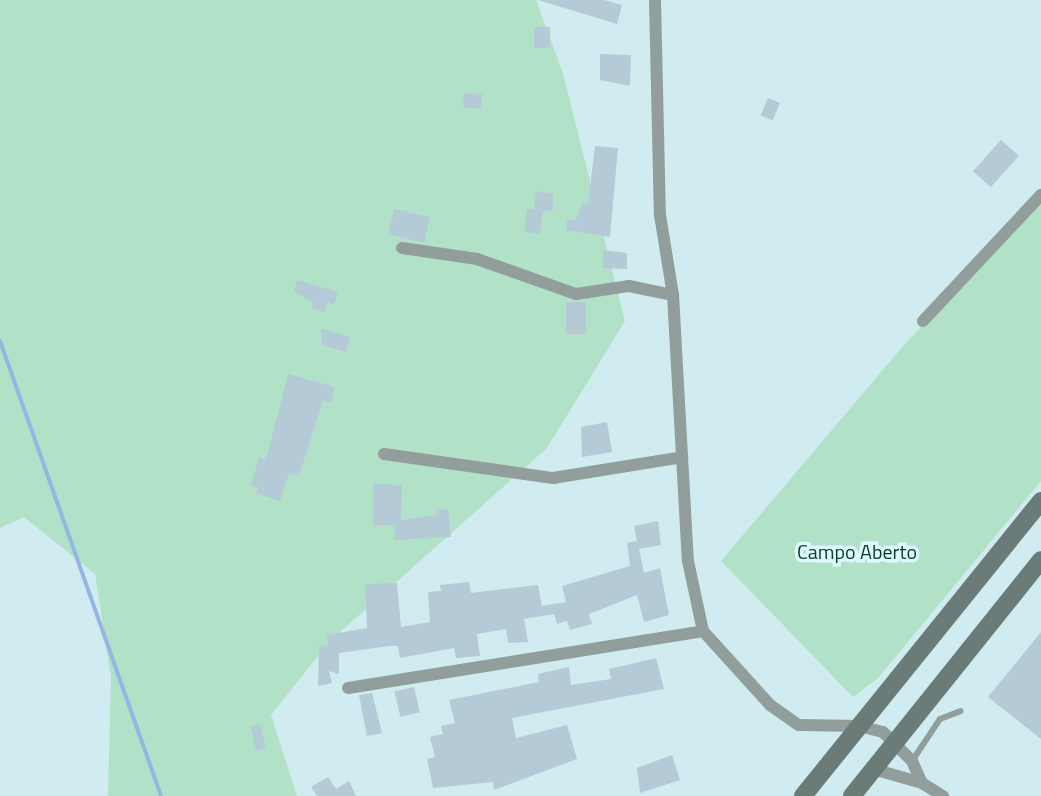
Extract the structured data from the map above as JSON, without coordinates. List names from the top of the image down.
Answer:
{
  "parks": ["Campo Aberto"]
}
